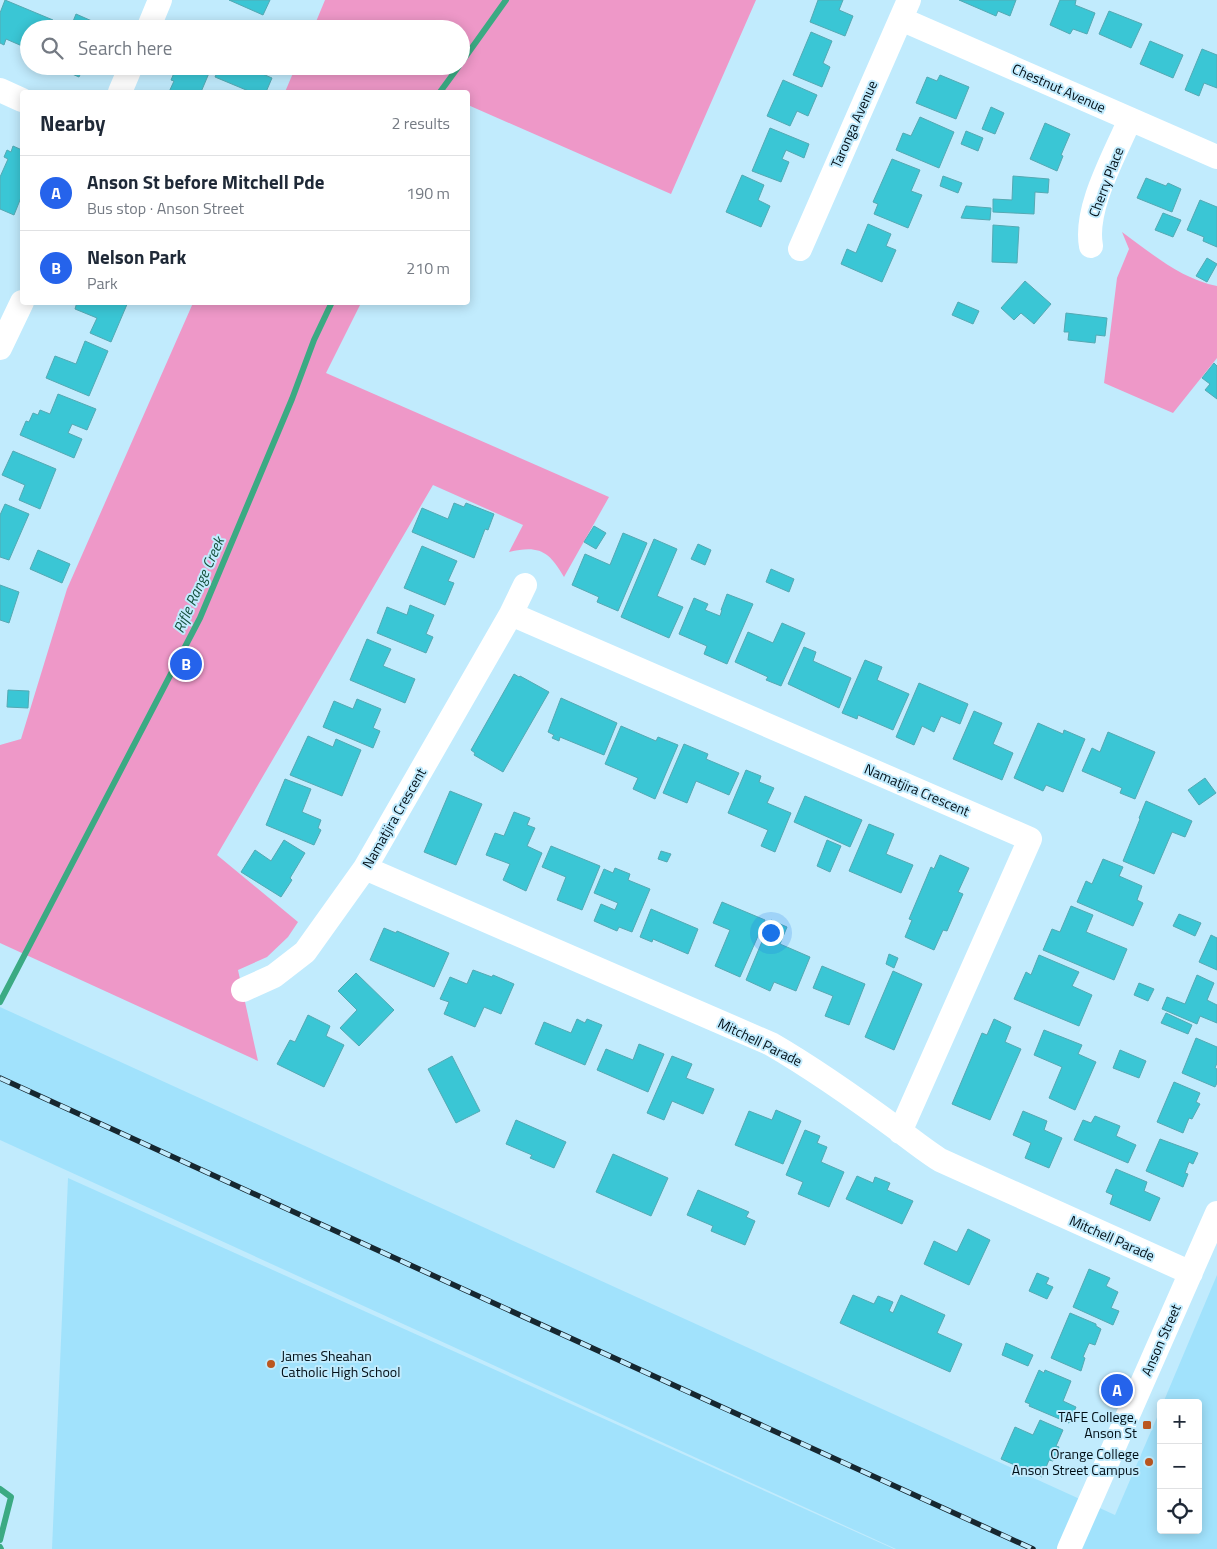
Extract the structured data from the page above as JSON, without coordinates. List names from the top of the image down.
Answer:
{
  "streets": {
    "street": [
      "Chestnut Avenue",
      "Taronga Avenue",
      "Cherry Place",
      "Namatjira Crescent",
      "Mitchell Parade",
      "Anson Street"
    ]
  },
  "crossings": [
    ["Chestnut Avenue", "Taronga Avenue"],
    ["Chestnut Avenue", "Cherry Place"],
    ["Namatjira Crescent", "Mitchell Parade"],
    ["Mitchell Parade", "Anson Street"]
  ],
  "water": ["Rifle Range Creek"],
  "places": {
    "other": ["James Sheahan Catholic High School", "Orange College Anson Street Campus"],
    "transit": ["TAFE College, Anson St"]
  },
  "page": {
    "search": "Search here",
    "heading": ["Nearby", "2 results"],
    "list": [
      {
        "mark": "A",
        "name": "Anson St before Mitchell Pde",
        "note": "Bus stop · Anson Street",
        "value": "190 m"
      },
      {
        "mark": "B",
        "name": "Nelson Park",
        "note": "Park",
        "value": "210 m"
      }
    ],
    "pins": ["B", "A"],
    "map_buttons": ["+", "−"]
  }
}
